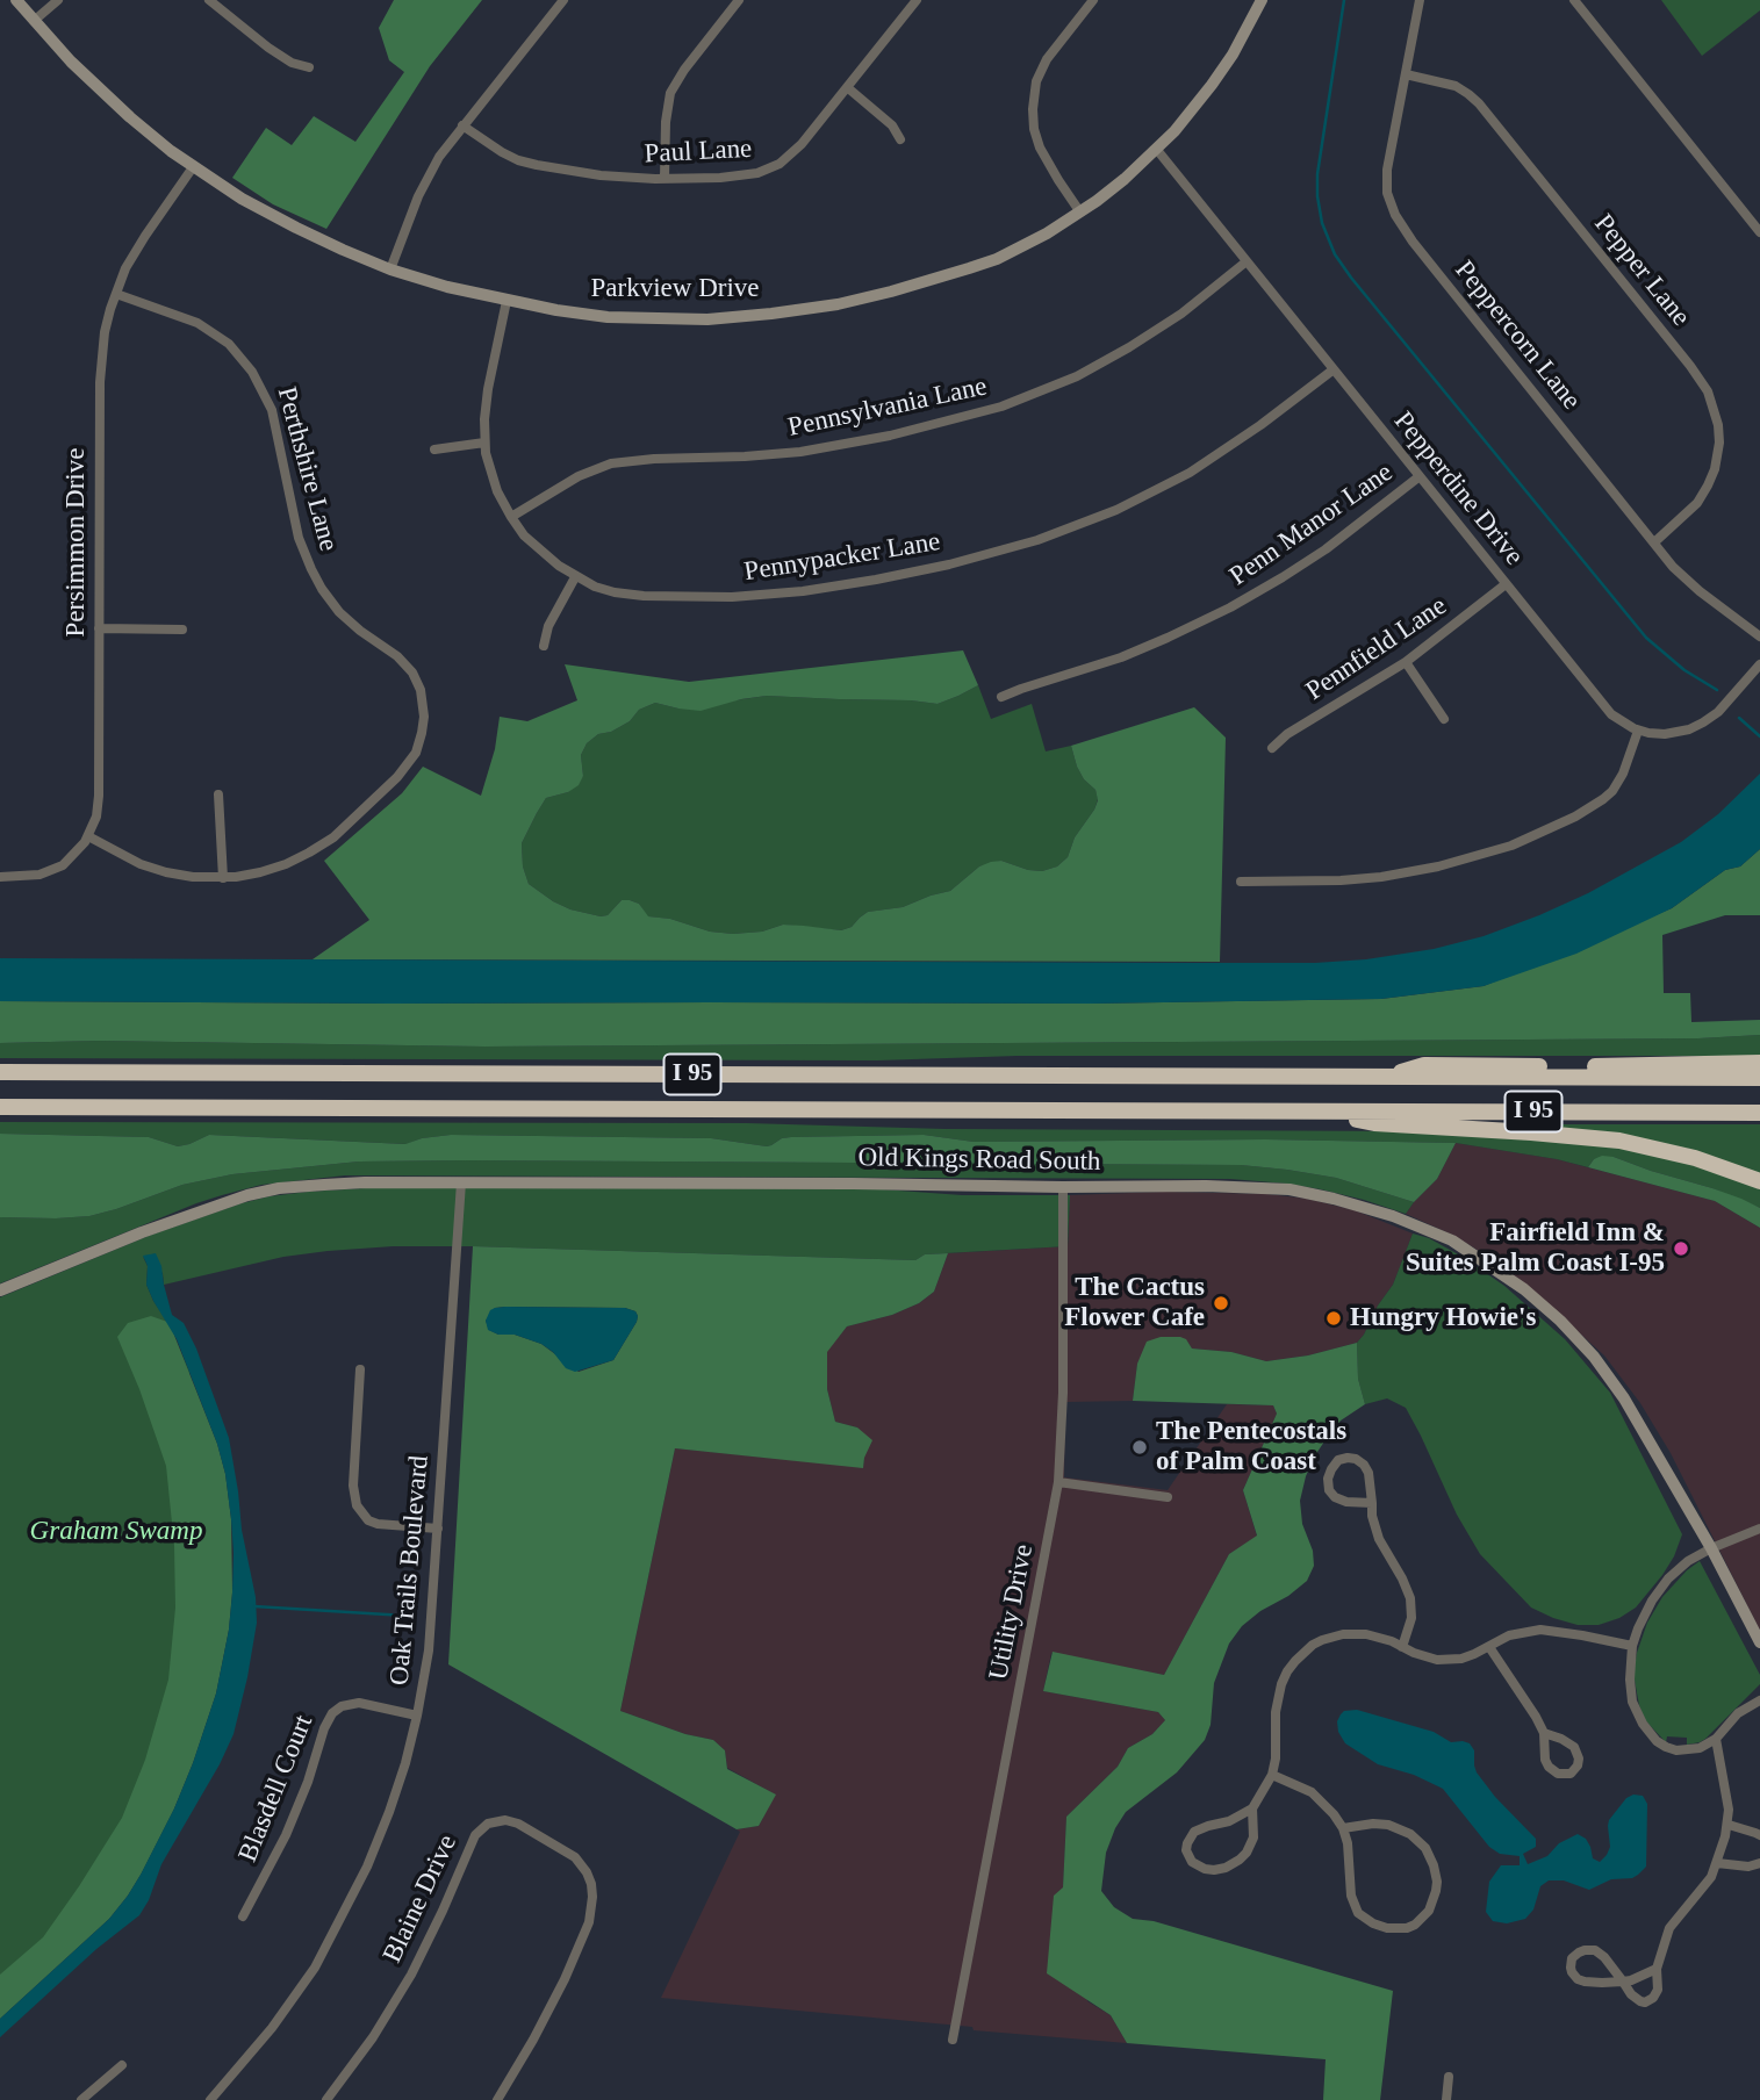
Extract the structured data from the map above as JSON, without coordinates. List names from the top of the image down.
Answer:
{
  "streets": {
    "highway": ["I 95"],
    "street": [
      "Paul Lane",
      "Pepper Lane",
      "Parkview Drive",
      "Peppercorn Lane",
      "Pennsylvania Lane",
      "Perthshire Lane",
      "Pepperdine Drive",
      "Penn Manor Lane",
      "Persimmon Drive",
      "Pennypacker Lane",
      "Pennfield Lane",
      "Old Kings Road South",
      "Oak Trails Boulevard",
      "Utility Drive",
      "Blasdell Court",
      "Blaine Drive"
    ]
  },
  "crossings": [
    ["Pepper Lane", "Peppercorn Lane"],
    ["Parkview Drive", "Pepperdine Drive"],
    ["Parkview Drive", "Persimmon Drive"],
    ["Parkview Drive", "Pennypacker Lane"],
    ["Pennsylvania Lane", "Pepperdine Drive"],
    ["Pennsylvania Lane", "Pennypacker Lane"],
    ["Perthshire Lane", "Persimmon Drive"],
    ["Pepperdine Drive", "Penn Manor Lane"],
    ["Pepperdine Drive", "Pennypacker Lane"],
    ["Pepperdine Drive", "Pennfield Lane"],
    ["Old Kings Road South", "Oak Trails Boulevard"],
    ["Old Kings Road South", "Utility Drive"],
    ["Oak Trails Boulevard", "Blasdell Court"]
  ],
  "parks": ["Graham Swamp"],
  "places": [
    "Fairfield Inn & Suites Palm Coast I-95",
    "The Cactus Flower Cafe",
    "Hungry Howie's",
    "The Pentecostals of Palm Coast"
  ]
}
